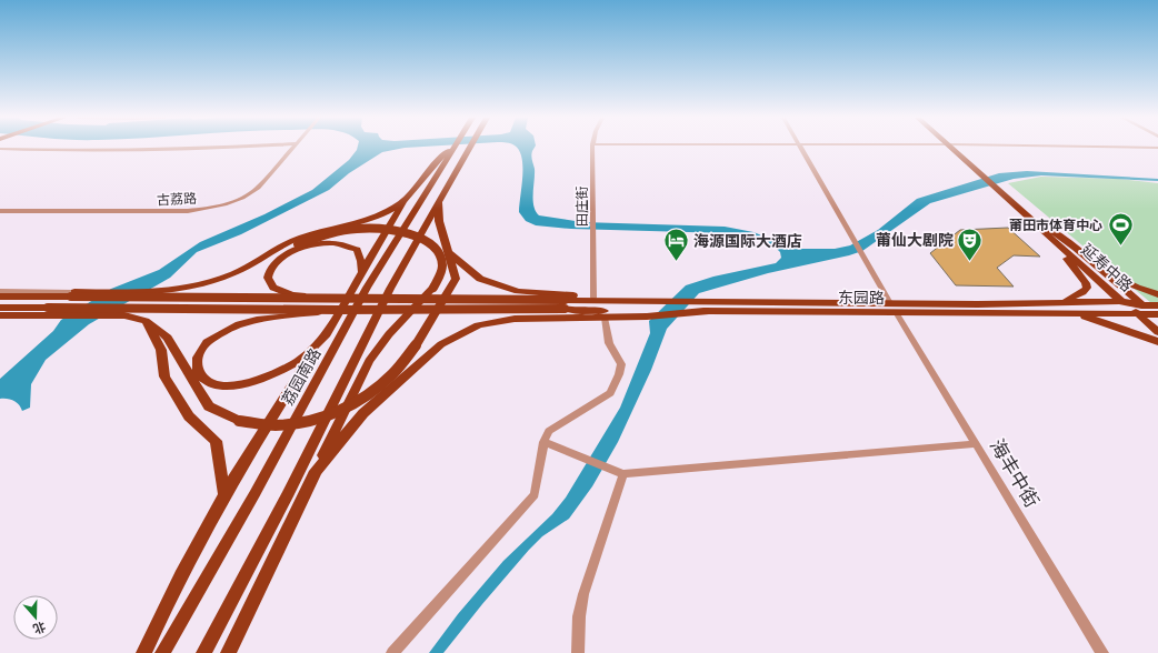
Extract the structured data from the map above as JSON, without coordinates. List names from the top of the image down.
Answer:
{
  "streets": {
    "main road": ["延寿中路", "东园路", "荔园南路"],
    "street": ["古荔路", "田庄街", "海丰中街"]
  },
  "crossings": [
    ["延寿中路", "东园路"],
    ["东园路", "海丰中街"]
  ],
  "places": {
    "sports": ["莆田市体育中心"],
    "theatre": ["莆仙大剧院"],
    "hotel": ["海源国际大酒店"]
  },
  "north": "bottom"
}
